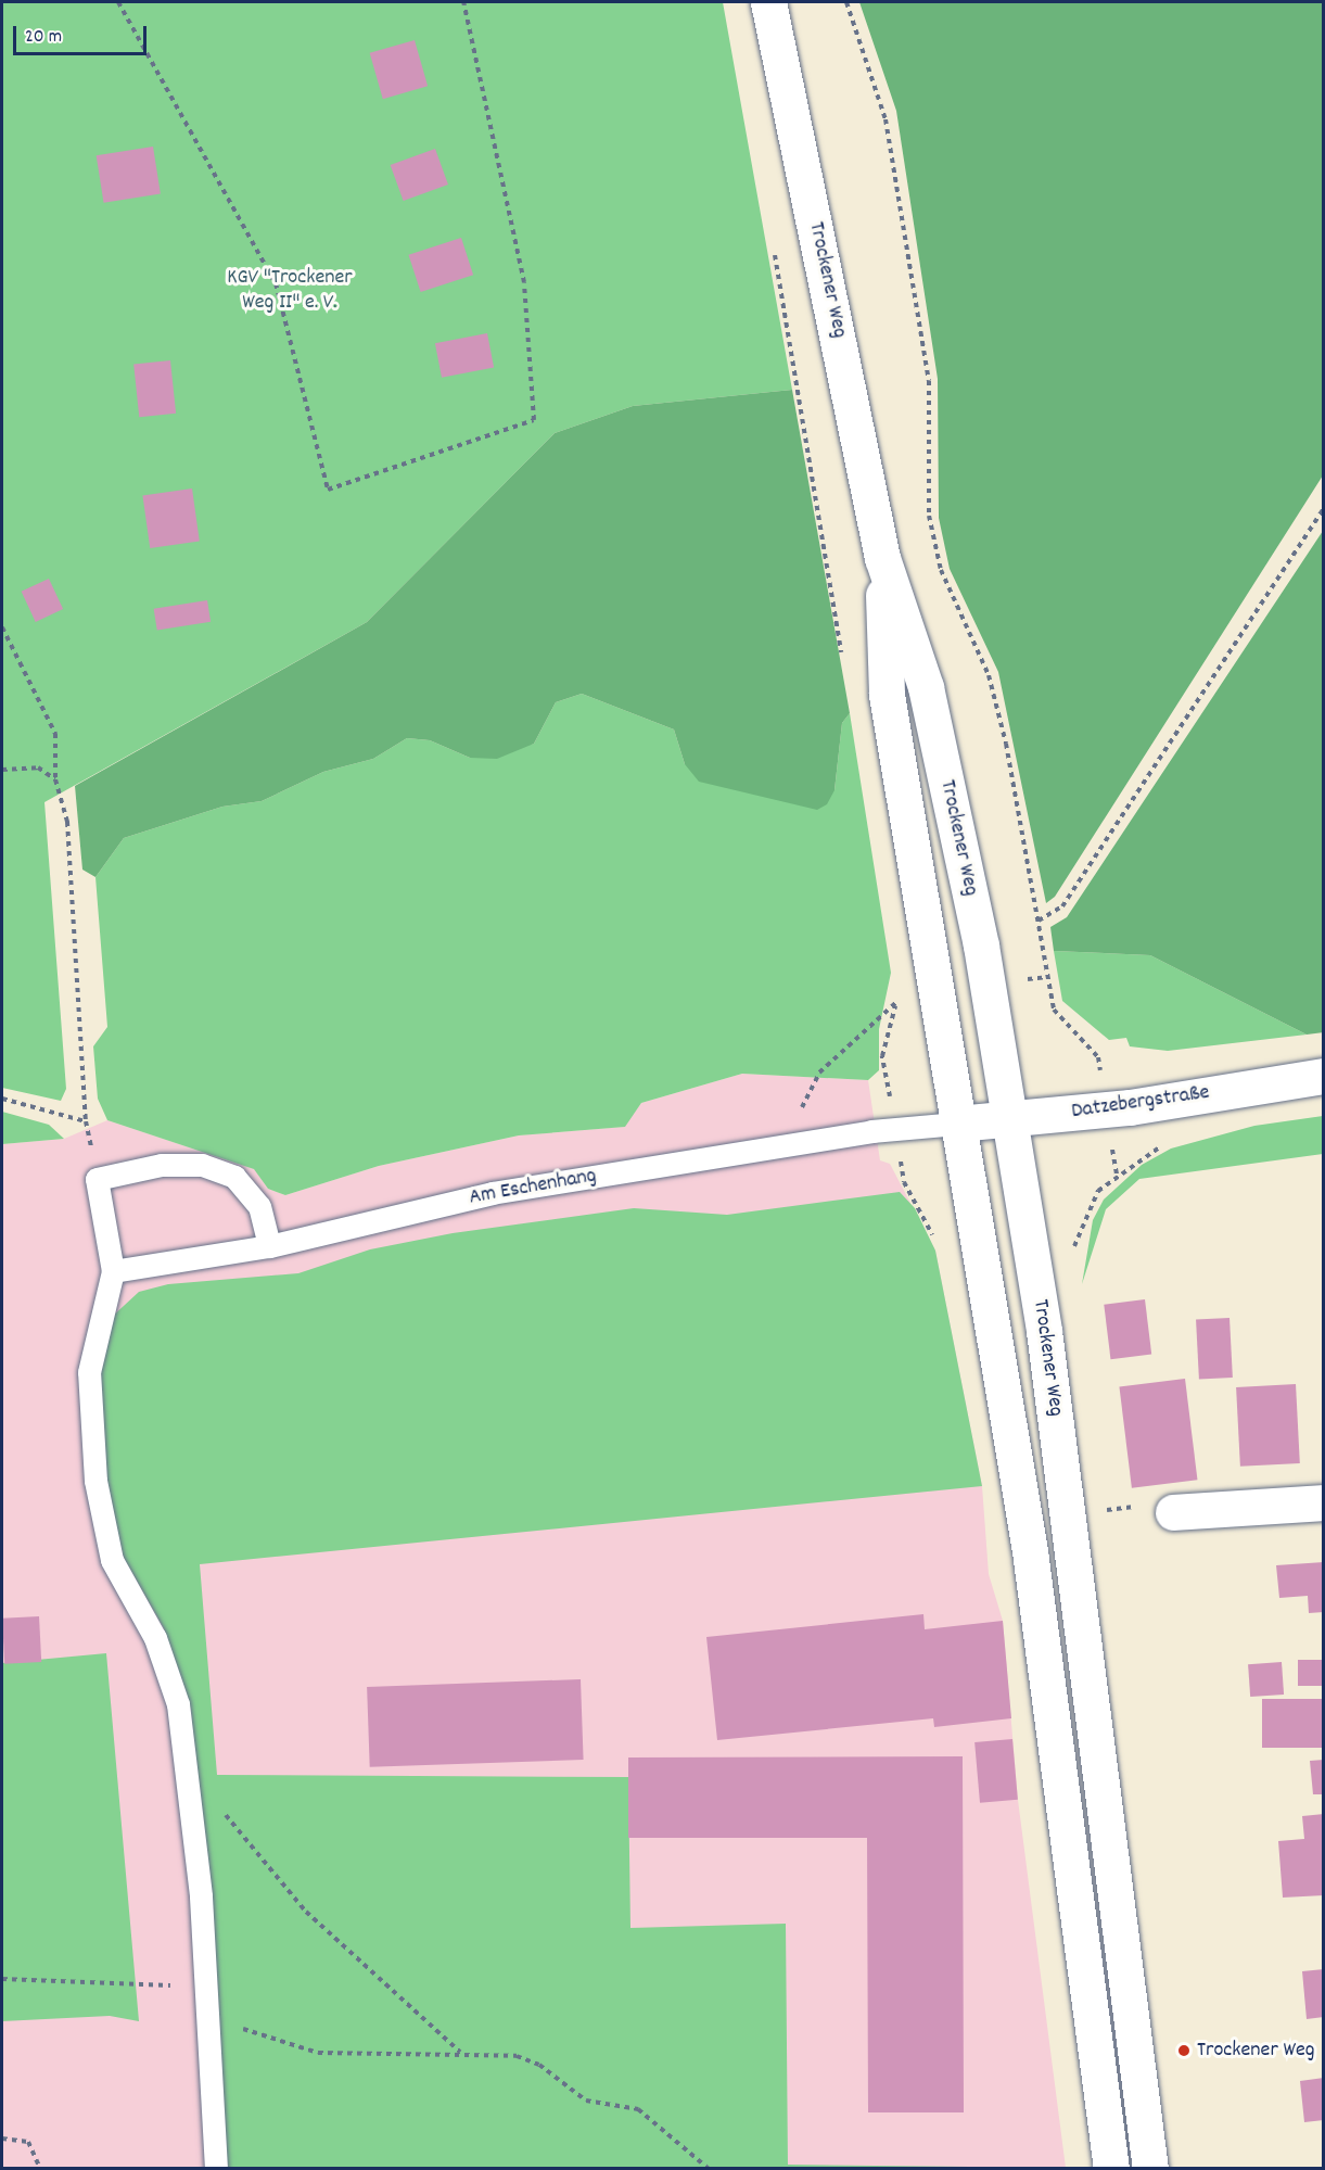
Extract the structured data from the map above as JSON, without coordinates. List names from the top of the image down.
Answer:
{
  "streets": {
    "street": ["Trockener Weg", "Datzebergstraße"],
    "lane": ["Am Eschenhang"]
  },
  "crossings": [
    ["Trockener Weg", "Datzebergstraße"],
    ["Trockener Weg", "Am Eschenhang"],
    ["Datzebergstraße", "Am Eschenhang"]
  ],
  "parks": ["KGV \"Trockener Weg II\" e. V."],
  "places": ["Trockener Weg"],
  "scale_bar": "20 m"
}
